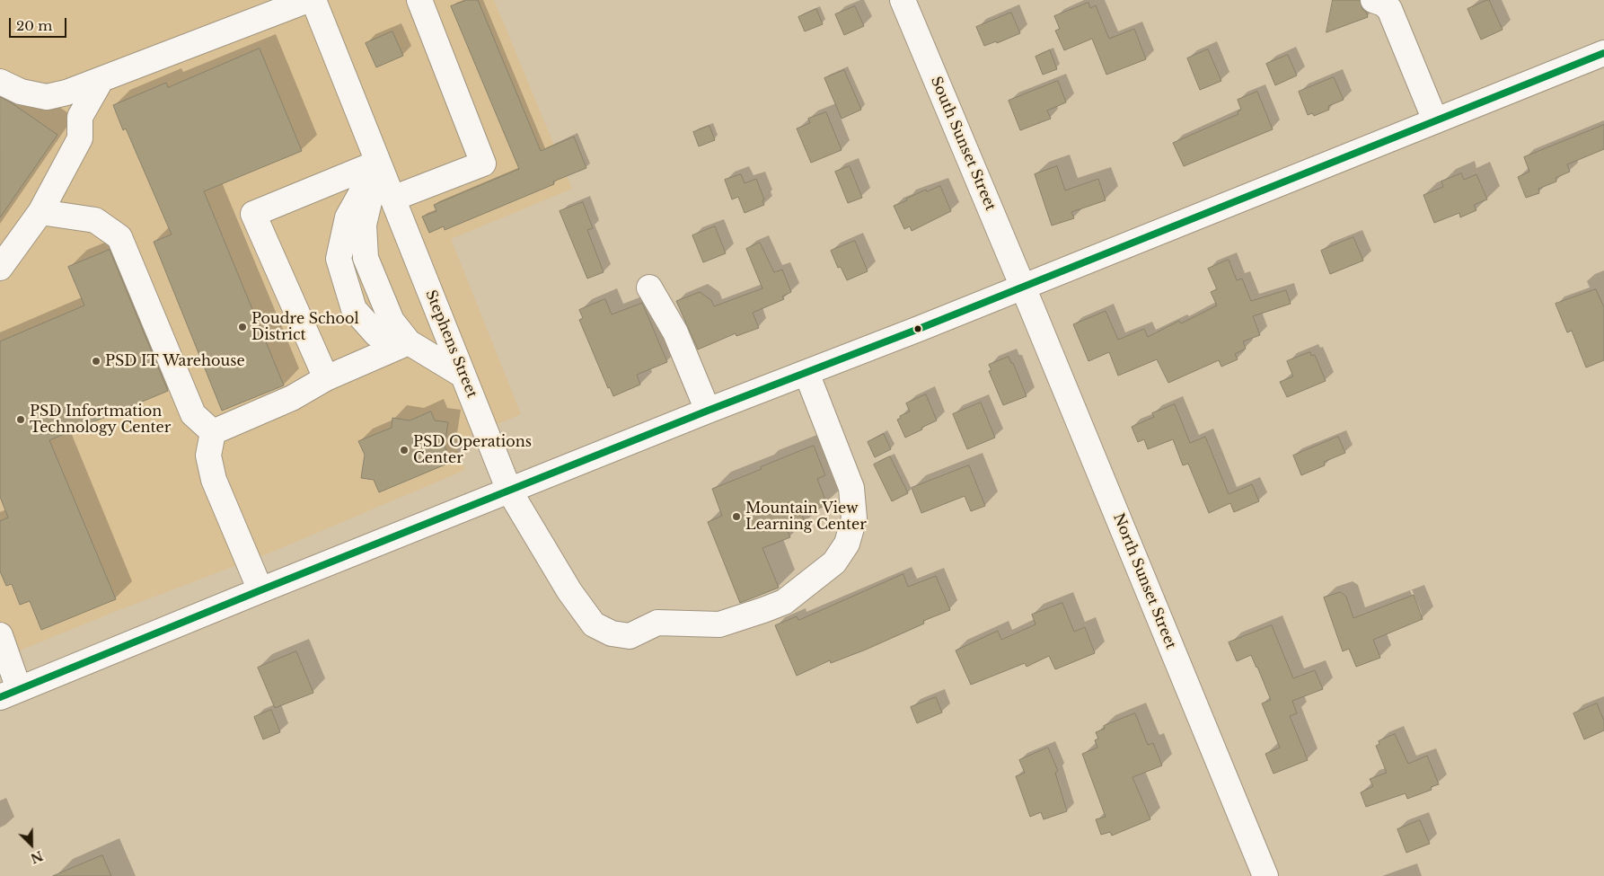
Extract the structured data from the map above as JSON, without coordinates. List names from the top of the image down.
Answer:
{
  "streets": {
    "street": ["South Sunset Street", "Stephens Street", "North Sunset Street"]
  },
  "crossings": [
    ["South Sunset Street", "North Sunset Street"]
  ],
  "places": [
    "Poudre School District",
    "PSD IT Warehouse",
    "PSD Infortmation Technology Center",
    "PSD Operations Center",
    "Mountain View Learning Center"
  ],
  "scale_bar": "20 m",
  "north": "bottom right"
}
